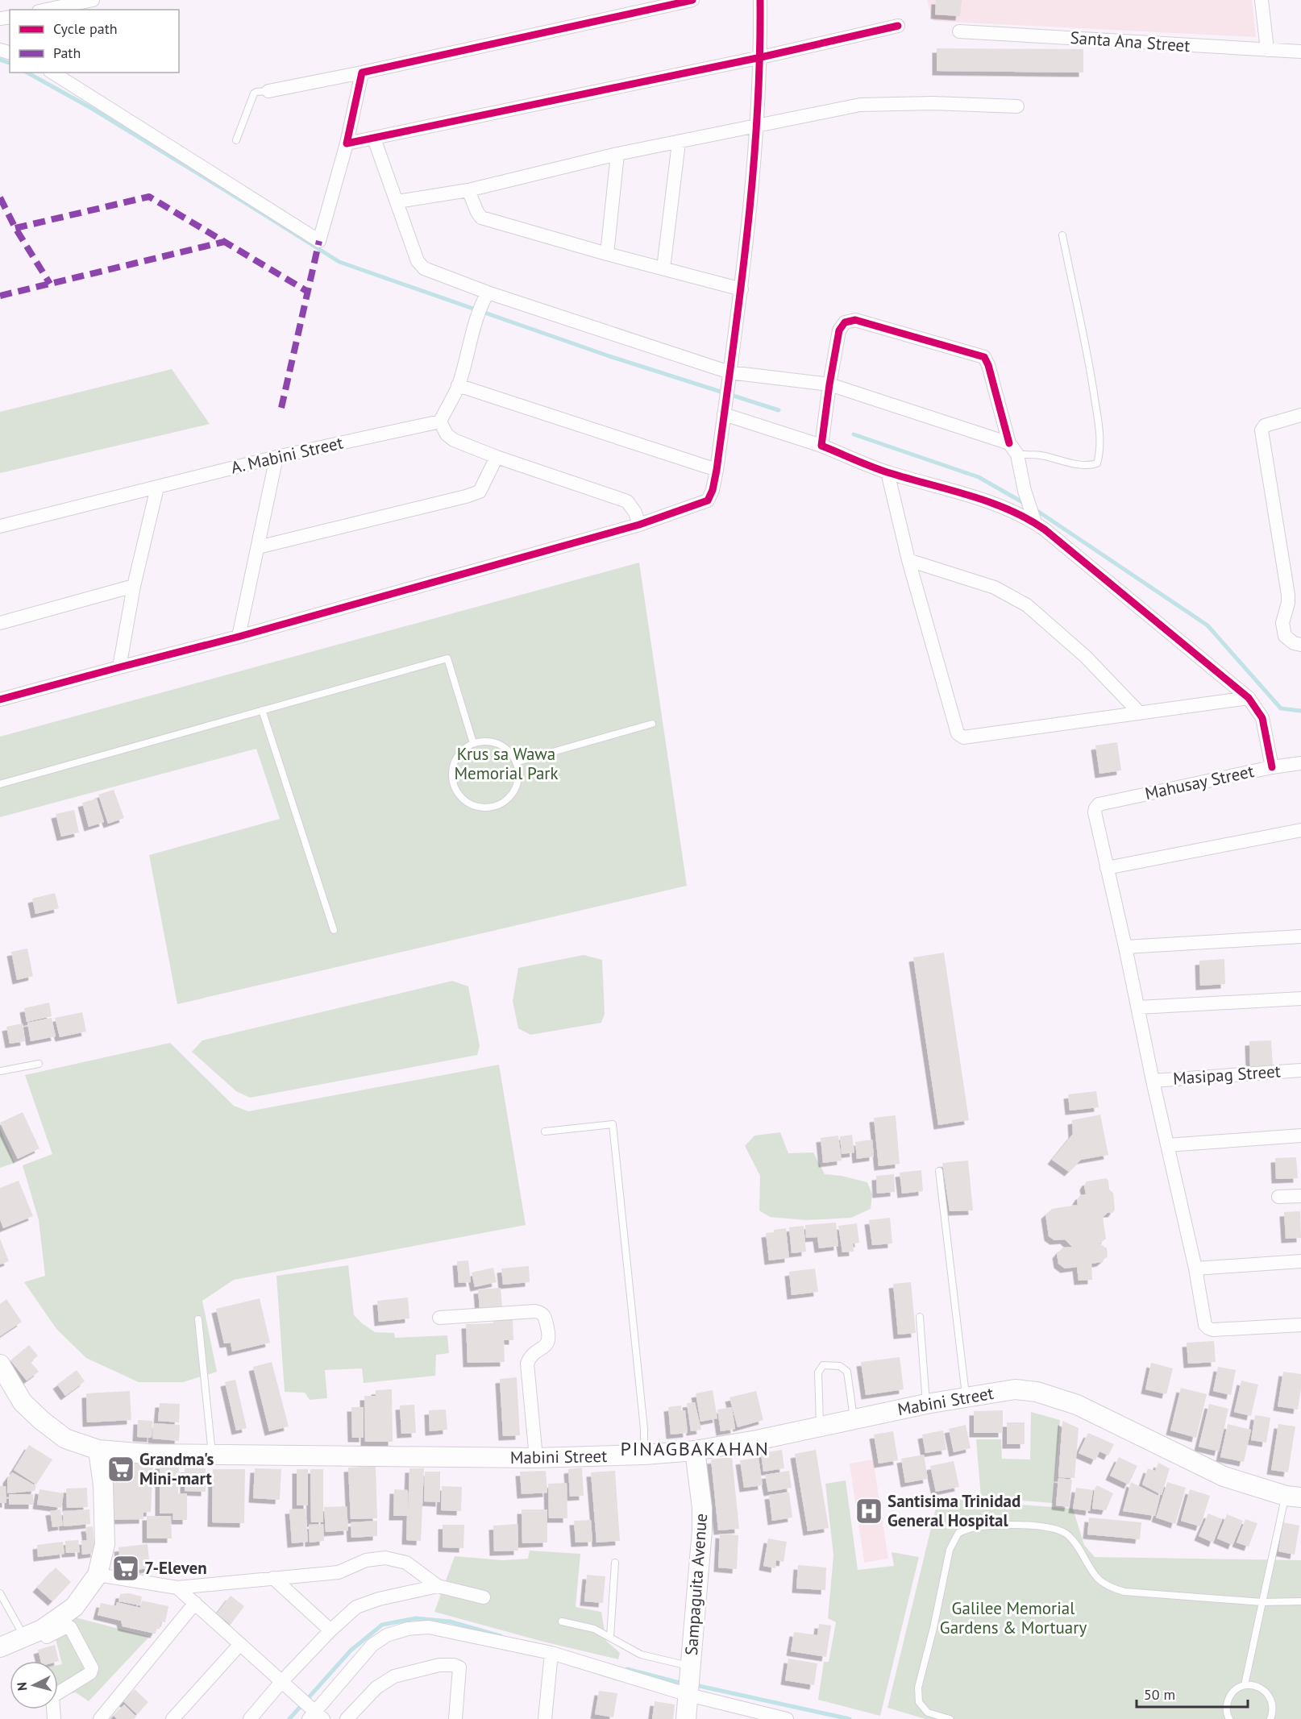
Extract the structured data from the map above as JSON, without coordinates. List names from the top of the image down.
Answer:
{
  "streets": {
    "main road": ["Mabini Street", "Sampaguita Avenue"],
    "street": [
      "Santa Ana Street",
      "A. Mabini Street",
      "Mahusay Street",
      "Masipag Street"
    ]
  },
  "crossings": [
    ["Mabini Street", "Sampaguita Avenue"]
  ],
  "districts": ["PINAGBAKAHAN"],
  "parks": ["Krus sa Wawa Memorial Park", "Galilee Memorial Gardens & Mortuary"],
  "places": {
    "supermarket": ["Grandma's Mini-mart", "7-Eleven"],
    "hospital": ["Santisima Trinidad General Hospital"]
  },
  "legend": ["Cycle path", "Path"],
  "scale_bar": "50 m",
  "north": "left"
}
